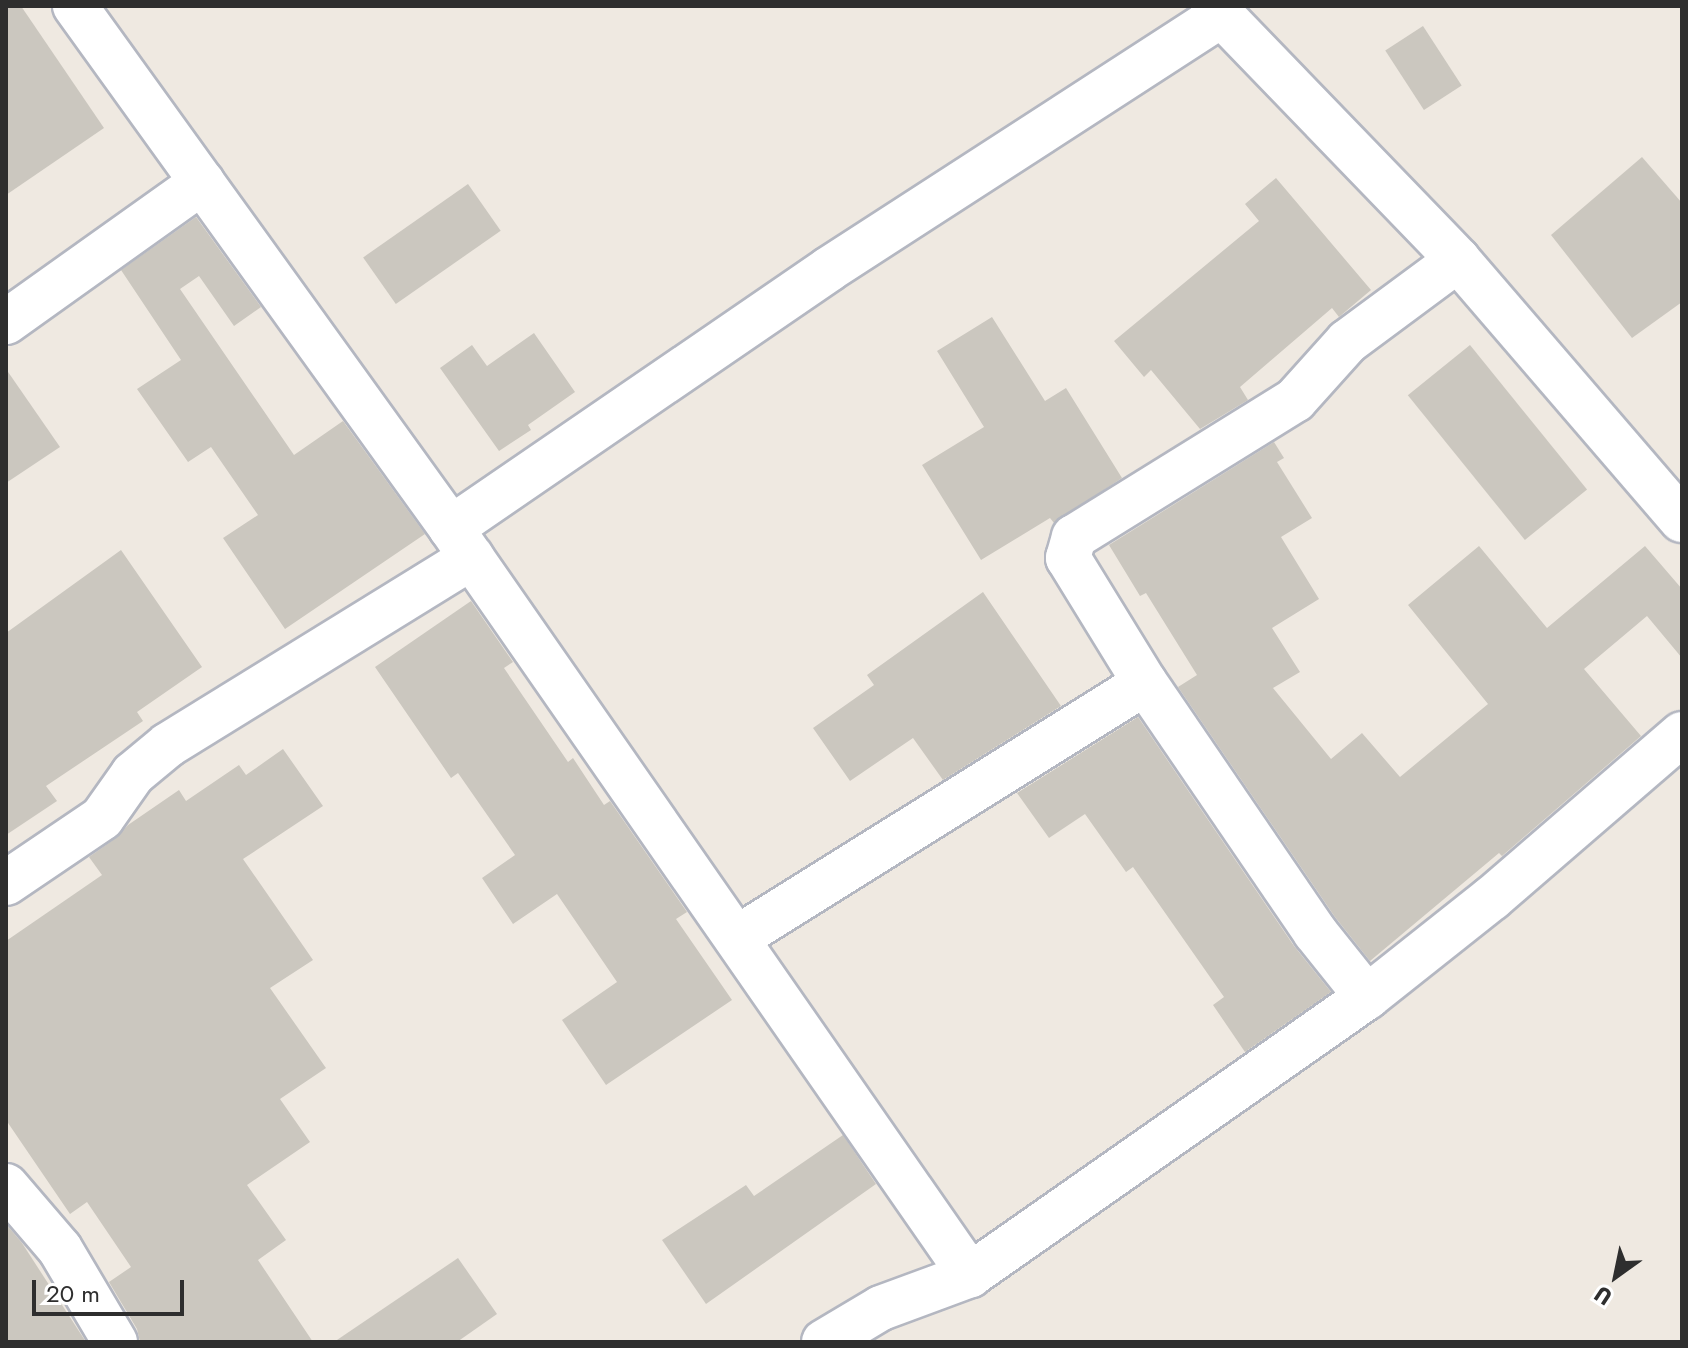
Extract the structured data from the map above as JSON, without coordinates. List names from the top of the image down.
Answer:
{
  "scale_bar": "20 m",
  "north": "bottom left"
}
